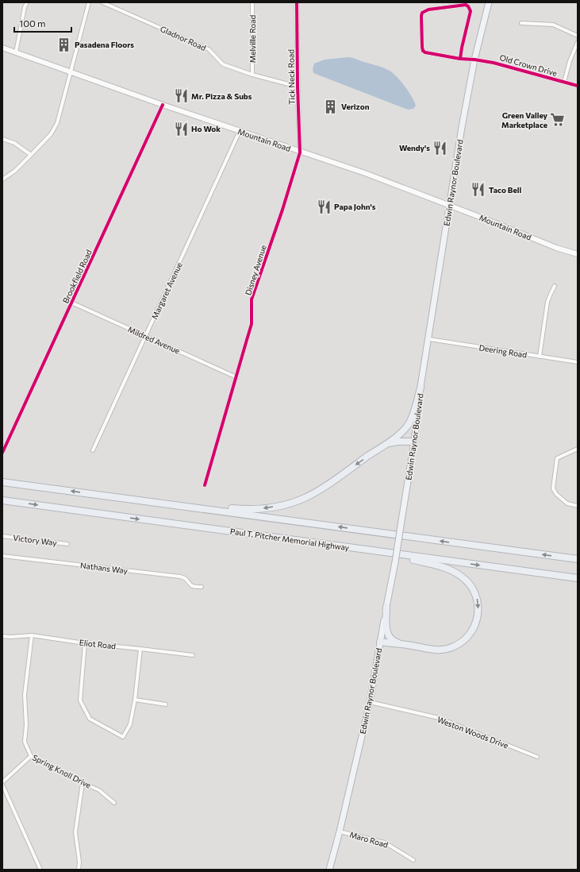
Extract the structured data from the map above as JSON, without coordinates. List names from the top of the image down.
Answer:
{
  "streets": {
    "highway": ["Paul T. Pitcher Memorial Highway"],
    "main road": ["Mountain Road", "Edwin Raynor Boulevard"],
    "street": [
      "Gladnor Road",
      "Melville Road",
      "Old Crown Drive",
      "Tick Neck Road",
      "Disney Avenue",
      "Brookfield Road",
      "Margaret Avenue",
      "Mildred Avenue",
      "Deering Road",
      "Victory Way",
      "Nathans Way",
      "Eliot Road",
      "Weston Woods Drive",
      "Spring Knoll Drive",
      "Maro Road"
    ]
  },
  "crossings": [
    ["Gladnor Road", "Melville Road"],
    ["Gladnor Road", "Tick Neck Road"],
    ["Old Crown Drive", "Edwin Raynor Boulevard"],
    ["Tick Neck Road", "Mountain Road"],
    ["Tick Neck Road", "Disney Avenue"],
    ["Mountain Road", "Edwin Raynor Boulevard"],
    ["Mountain Road", "Disney Avenue"],
    ["Mountain Road", "Brookfield Road"],
    ["Mountain Road", "Margaret Avenue"],
    ["Edwin Raynor Boulevard", "Deering Road"],
    ["Edwin Raynor Boulevard", "Weston Woods Drive"],
    ["Edwin Raynor Boulevard", "Maro Road"],
    ["Disney Avenue", "Mildred Avenue"],
    ["Brookfield Road", "Mildred Avenue"],
    ["Margaret Avenue", "Mildred Avenue"],
    ["Eliot Road", "Spring Knoll Drive"]
  ],
  "places": {
    "building": ["Pasadena Floors", "Verizon"],
    "restaurant": [
      "Mr. Pizza & Subs",
      "Ho Wok",
      "Wendy's",
      "Taco Bell",
      "Papa John's"
    ],
    "supermarket": ["Green Valley Marketplace"]
  },
  "scale_bar": "100 m"
}
